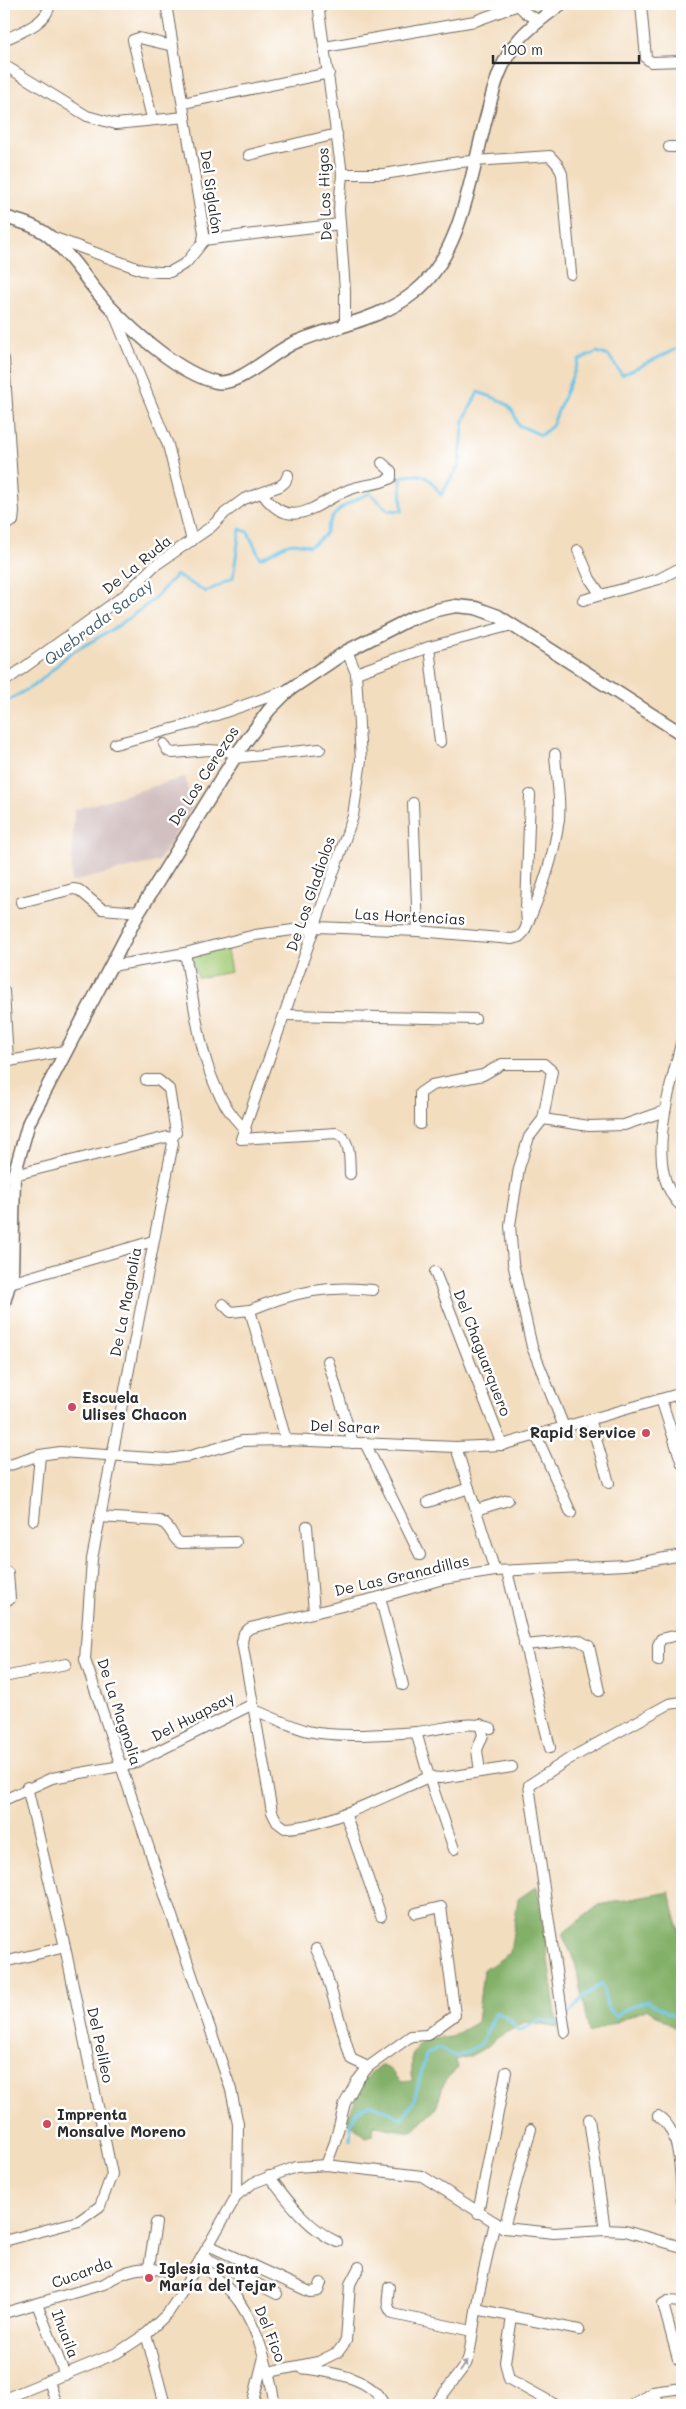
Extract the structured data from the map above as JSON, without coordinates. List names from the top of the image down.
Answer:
{
  "streets": {
    "street": [
      "Del Siglalón",
      "De Los Higos",
      "De La Ruda",
      "De Los Cerezos",
      "De Los Gladiolos",
      "Las Hortencias",
      "De La Magnolia",
      "Del Chaguarquero",
      "Del Sarar",
      "De Las Granadillas",
      "Del Huapsay",
      "Del Pelileo",
      "Cucarda",
      "Ihuaila",
      "Del Fico"
    ]
  },
  "crossings": [
    ["De Los Cerezos", "De Los Gladiolos"],
    ["De Los Cerezos", "Las Hortencias"],
    ["De Los Gladiolos", "Las Hortencias"],
    ["De La Magnolia", "Del Sarar"],
    ["De La Magnolia", "Del Huapsay"],
    ["Del Chaguarquero", "Del Sarar"],
    ["De Las Granadillas", "Del Huapsay"],
    ["Del Huapsay", "Del Pelileo"],
    ["Cucarda", "Ihuaila"]
  ],
  "water": ["Quebrada Sacay"],
  "places": [
    "Escuela Ulises Chacon",
    "Rapid Service",
    "Imprenta Monsalve Moreno",
    "Iglesia Santa María del Tejar"
  ],
  "scale_bar": "100 m"
}
